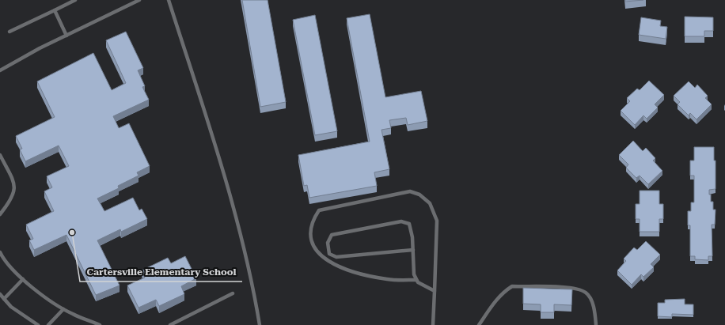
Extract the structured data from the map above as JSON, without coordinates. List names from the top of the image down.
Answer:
{
  "places": ["Cartersville Elementary School"]
}
